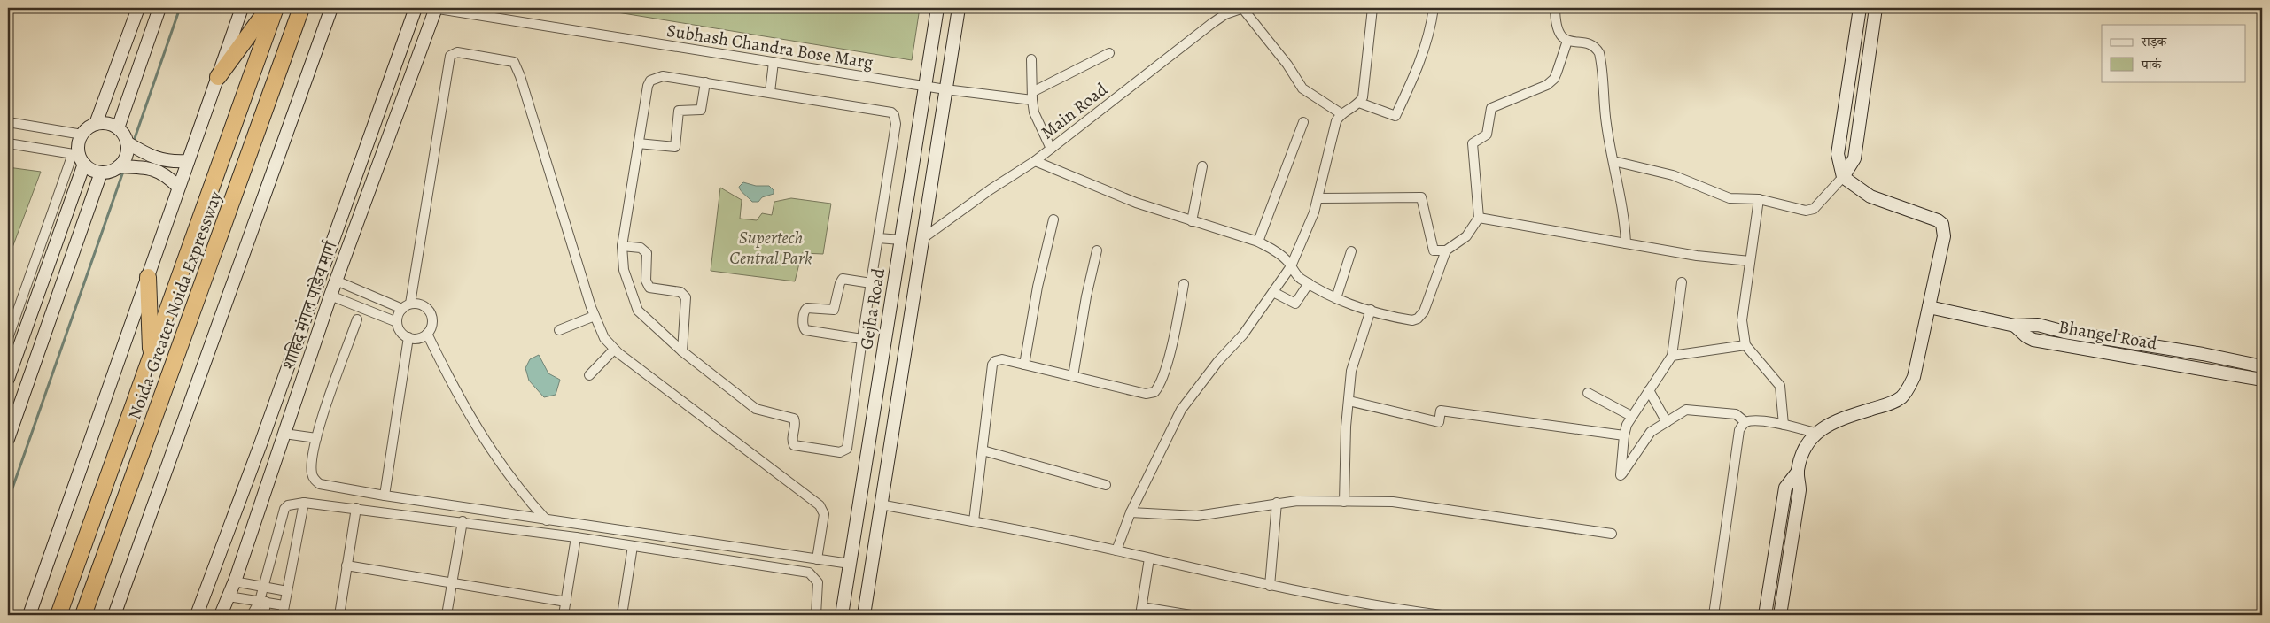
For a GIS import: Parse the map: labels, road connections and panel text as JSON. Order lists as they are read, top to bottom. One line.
{"streets":{"highway":["Noida-Greater Noida Expressway"],"street":["Subhash Chandra Bose Marg","Main Road","शाहिद मंगल पांडेय मार्ग","Gejha Road","Bhangel Road"]},"crossings":[["Subhash Chandra Bose Marg","शाहिद मंगल पांडेय मार्ग"],["Subhash Chandra Bose Marg","Gejha Road"]],"parks":["Supertech Central Park"],"legend":["सड़क","पार्क"]}
